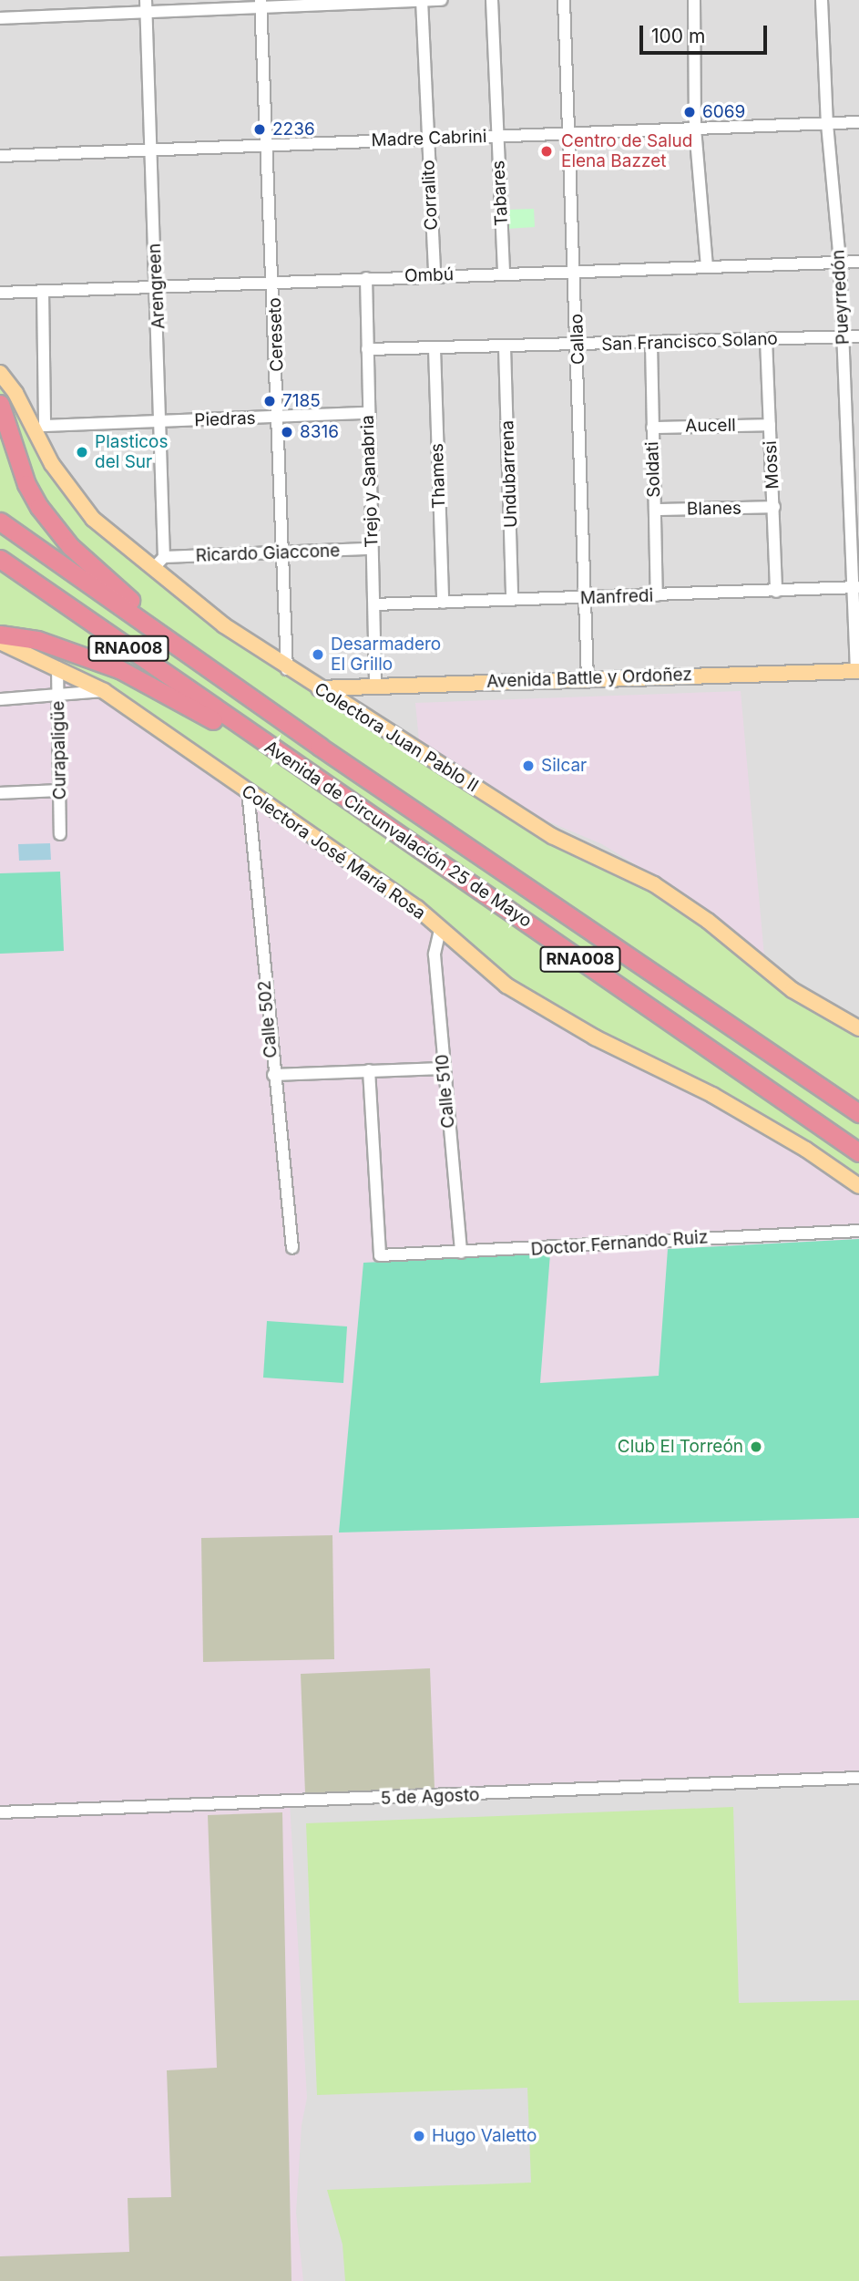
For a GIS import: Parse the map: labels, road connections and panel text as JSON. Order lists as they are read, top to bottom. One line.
{"streets":{"highway":["RNA008","Avenida de Circunvalación 25 de Mayo"],"main road":["Avenida Battle y Ordoñez","Colectora Juan Pablo II","Colectora José María Rosa"],"street":["Madre Cabrini","Tabares","Corralito","Ombú","Arengreen","Pueyrredón","Cereseto","Callao","San Francisco Solano","Piedras","Aucell","Mossi","Soldati","Undubarrena","Thames","Trejo y Sanabria","Blanes","Ricardo Giaccone","Manfredi","Curapaligüe","Calle 502","Calle 510","Doctor Fernando Ruiz","5 de Agosto"]},"crossings":[["Madre Cabrini","Tabares"],["Madre Cabrini","Corralito"],["Madre Cabrini","Arengreen"],["Madre Cabrini","Pueyrredón"],["Madre Cabrini","Cereseto"],["Madre Cabrini","Callao"],["Tabares","Ombú"],["Corralito","Ombú"],["Ombú","Arengreen"],["Ombú","Pueyrredón"],["Ombú","Cereseto"],["Ombú","Callao"],["Ombú","Trejo y Sanabria"],["Arengreen","Piedras"],["Arengreen","Ricardo Giaccone"],["Arengreen","Colectora Juan Pablo II"],["Pueyrredón","San Francisco Solano"],["Pueyrredón","Manfredi"],["Pueyrredón","Avenida Battle y Ordoñez"],["Cereseto","Piedras"],["Cereseto","Ricardo Giaccone"],["Cereseto","Colectora Juan Pablo II"],["Callao","San Francisco Solano"],["Callao","Manfredi"],["Callao","Avenida Battle y Ordoñez"],["San Francisco Solano","Mossi"],["San Francisco Solano","Soldati"],["San Francisco Solano","Undubarrena"],["San Francisco Solano","Thames"],["San Francisco Solano","Trejo y Sanabria"],["Piedras","Trejo y Sanabria"],["Piedras","Colectora Juan Pablo II"],["Aucell","Mossi"],["Aucell","Soldati"],["Mossi","Blanes"],["Mossi","Manfredi"],["Soldati","Blanes"],["Soldati","Manfredi"],["Undubarrena","Manfredi"],["Thames","Manfredi"],["Trejo y Sanabria","Ricardo Giaccone"],["Trejo y Sanabria","Manfredi"],["Trejo y Sanabria","Avenida Battle y Ordoñez"],["Ricardo Giaccone","Colectora Juan Pablo II"],["Avenida Battle y Ordoñez","Colectora Juan Pablo II"],["Curapaligüe","Colectora José María Rosa"],["Colectora José María Rosa","Calle 502"],["Colectora José María Rosa","Calle 510"],["Calle 510","Doctor Fernando Ruiz"]],"places":["6069","2236","Centro de Salud Elena Bazzet","7185","8316","Plasticos del Sur","Desarmadero El Grillo","Silcar","Club El Torreón","Hugo Valetto"],"scale_bar":"100 m"}
